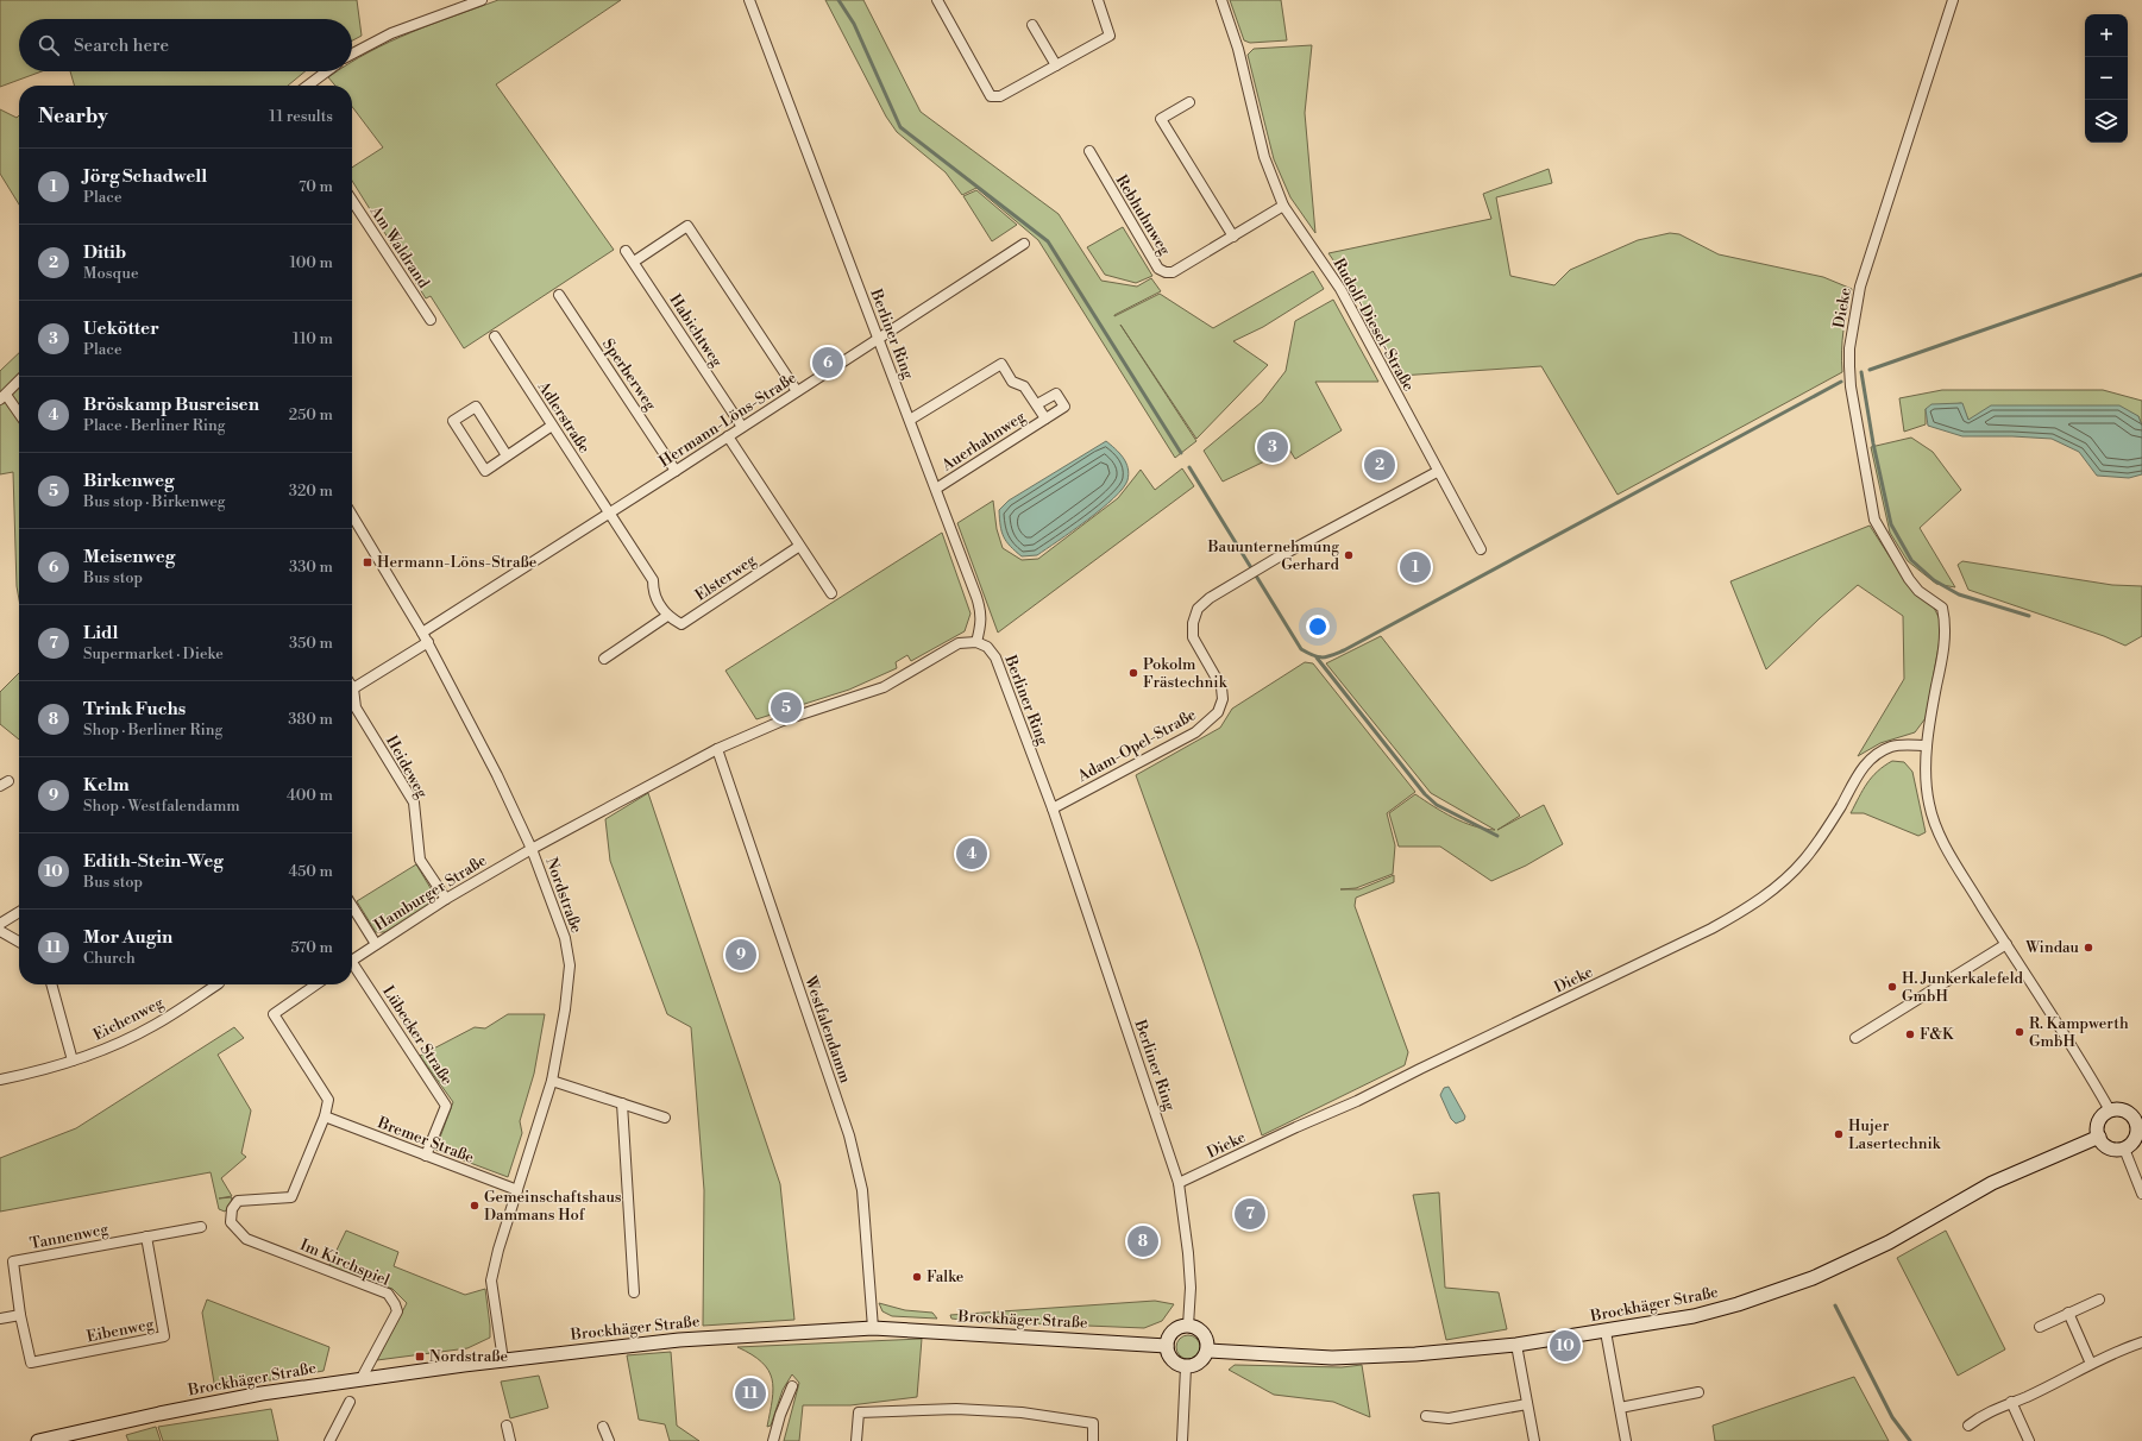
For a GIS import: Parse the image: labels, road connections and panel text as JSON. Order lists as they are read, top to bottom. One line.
{"streets":{"street":["Rebhuhnweg","Am Waldrand","Dieke","Rudolf-Diesel-Straße","Habichtweg","Berliner Ring","Sperberweg","Adlerstraße","Hermann-Löns-Straße","Auerhahnweg","Elsterweg","Adam-Opel-Straße","Heideweg","Hamburger Straße","Nordstraße","Eichenweg","Westfalendamm","Lübecker Straße","Bremer Straße","Tannenweg","Im Kirchspiel","Brockhäger Straße","Eibenweg"]},"crossings":[["Rebhuhnweg","Rudolf-Diesel-Straße"],["Dieke","Berliner Ring"],["Rudolf-Diesel-Straße","Adam-Opel-Straße"],["Habichtweg","Hermann-Löns-Straße"],["Berliner Ring","Hermann-Löns-Straße"],["Berliner Ring","Auerhahnweg"],["Berliner Ring","Adam-Opel-Straße"],["Berliner Ring","Hamburger Straße"],["Berliner Ring","Brockhäger Straße"],["Sperberweg","Hermann-Löns-Straße"],["Adlerstraße","Hermann-Löns-Straße"],["Hermann-Löns-Straße","Nordstraße"],["Heideweg","Hamburger Straße"],["Hamburger Straße","Nordstraße"],["Hamburger Straße","Westfalendamm"],["Nordstraße","Bremer Straße"],["Nordstraße","Brockhäger Straße"],["Westfalendamm","Brockhäger Straße"],["Lübecker Straße","Bremer Straße"],["Bremer Straße","Im Kirchspiel"],["Tannenweg","Eibenweg"],["Im Kirchspiel","Brockhäger Straße"]],"places":{"other":["Bauunternehmung Gerhard","Pokolm Frästechnik","Windau","H. Junkerkalefeld GmbH","R. Kampwerth GmbH","F&K","Hujer Lasertechnik","Gemeinschaftshaus Dammans Hof","Falke"],"transit":["Hermann-Löns-Straße","Nordstraße"]},"page":{"map_buttons":["+","−"],"search":"Search here","heading":["Nearby","11 results"],"list":[{"mark":"1","name":"Jörg Schadwell","note":"Place","value":"70 m"},{"mark":"2","name":"Ditib","note":"Mosque","value":"100 m"},{"mark":"3","name":"Uekötter","note":"Place","value":"110 m"},{"mark":"4","name":"Bröskamp Busreisen","note":"Place · Berliner Ring","value":"250 m"},{"mark":"5","name":"Birkenweg","note":"Bus stop · Birkenweg","value":"320 m"},{"mark":"6","name":"Meisenweg","note":"Bus stop","value":"330 m"},{"mark":"7","name":"Lidl","note":"Supermarket · Dieke","value":"350 m"},{"mark":"8","name":"Trink Fuchs","note":"Shop · Berliner Ring","value":"380 m"},{"mark":"9","name":"Kelm","note":"Shop · Westfalendamm","value":"400 m"},{"mark":"10","name":"Edith-Stein-Weg","note":"Bus stop","value":"450 m"},{"mark":"11","name":"Mor Augin","note":"Church","value":"570 m"}],"pins":["6","3","2","1","5","4","9","7","8","10","11"]}}
